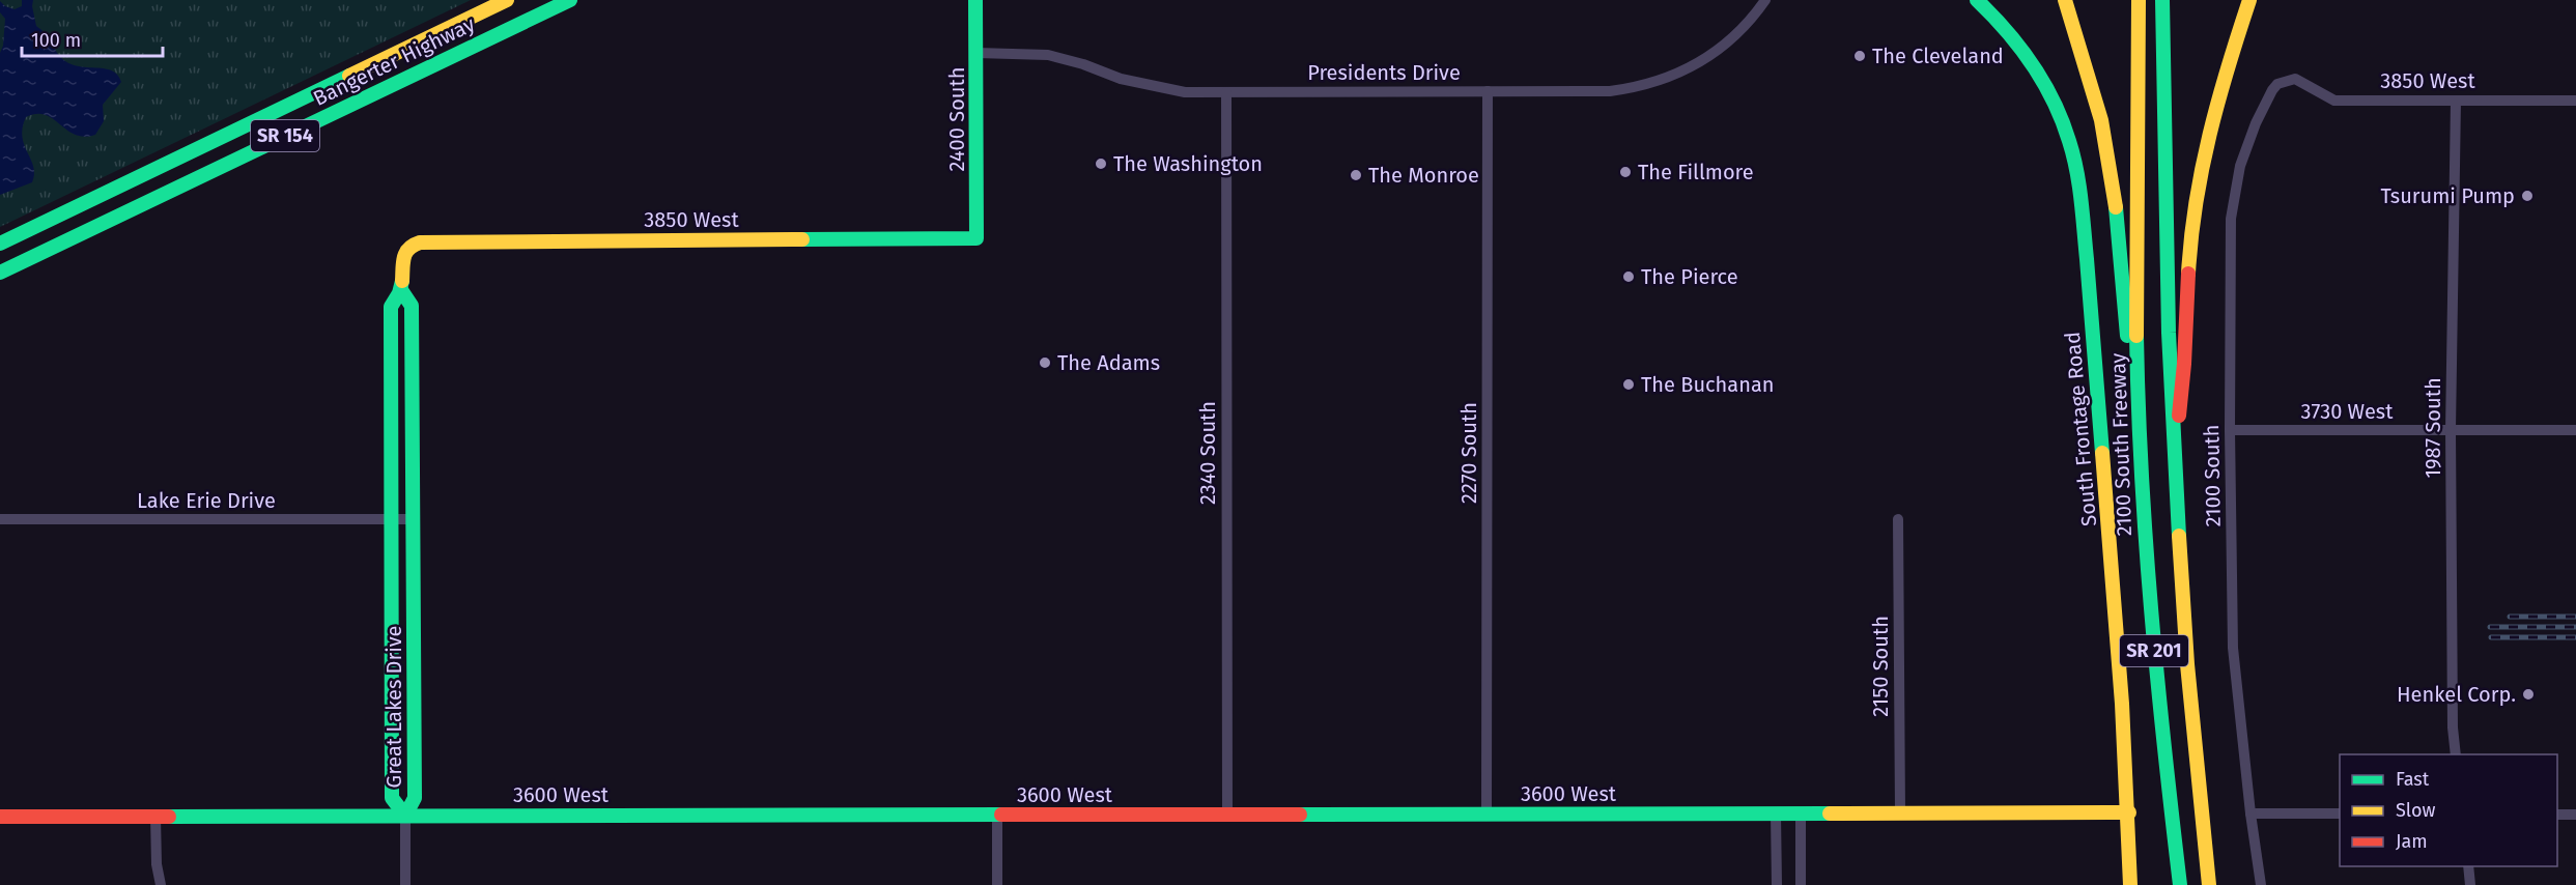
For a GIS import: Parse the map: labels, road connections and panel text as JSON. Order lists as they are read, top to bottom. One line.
{"streets":{"main road":["Bangerter Highway","3850 West","2400 South","SR 154","South Frontage Road","2100 South Freeway","SR 201","Great Lakes Drive","3600 West"],"street":["Presidents Drive","3730 West","1987 South","2340 South","2270 South","2100 South","Lake Erie Drive","2150 South"]},"crossings":[["Presidents Drive","2400 South"],["Presidents Drive","2340 South"],["Presidents Drive","2270 South"],["3850 West","2400 South"],["3850 West","1987 South"],["3850 West","2100 South"],["3850 West","Great Lakes Drive"],["3730 West","1987 South"],["3730 West","2100 South"],["South Frontage Road","3600 West"],["2340 South","3600 West"],["2270 South","3600 West"],["Lake Erie Drive","Great Lakes Drive"],["2150 South","3600 West"],["Great Lakes Drive","3600 West"]],"places":["The Cleveland","The Washington","The Fillmore","The Monroe","Tsurumi Pump","The Pierce","The Adams","The Buchanan","Henkel Corp."],"legend":["Fast","Slow","Jam"],"scale_bar":"100 m"}
